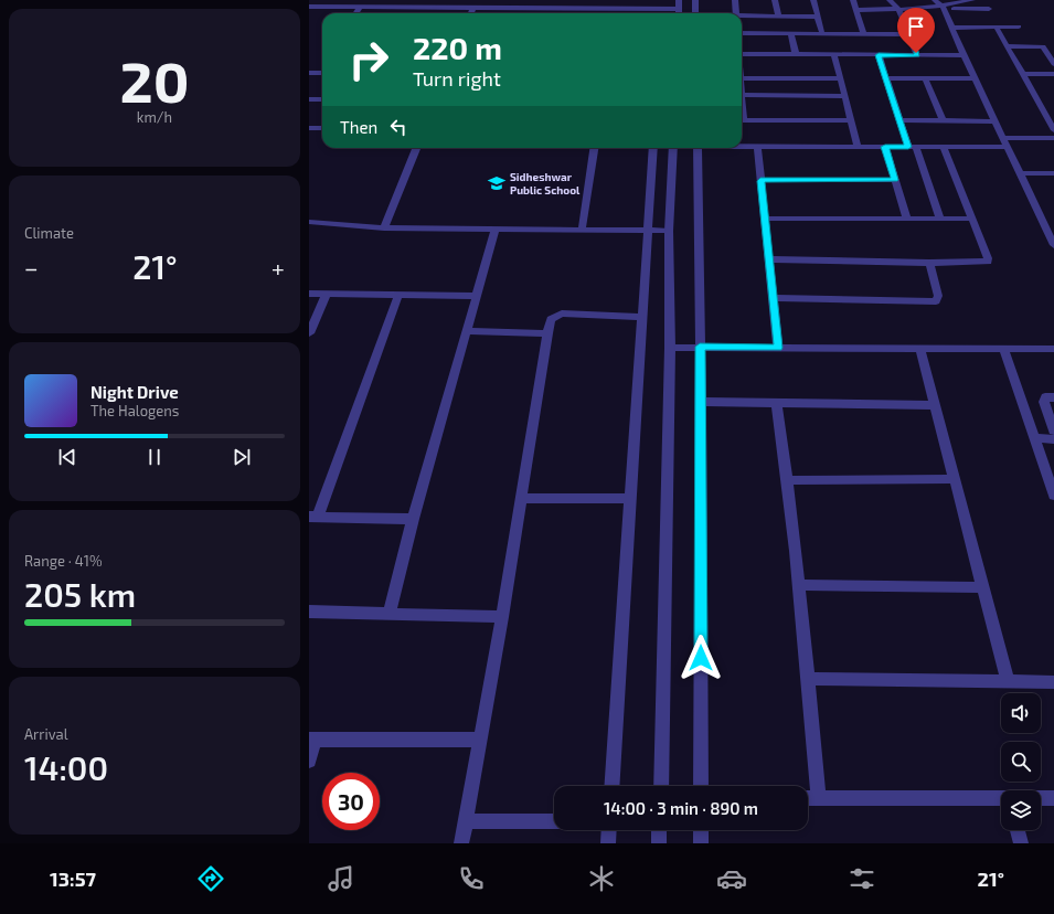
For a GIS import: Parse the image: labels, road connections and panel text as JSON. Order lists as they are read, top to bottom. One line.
{"places":{"school or university":["Sidheshwar Public School"]},"page":{"tile":[["20","km/h"],"Climate",["Range · 41%","205 km"],["Arrival","14:00"]],"turn":["220 m","Turn right"],"then":"Then","heat":["−","21°","+"],"song":["Night Drive","The Halogens"],"limit":"30","trip":"14:00 · 3 min · 890 m","tabs":["13:57","21°"]}}
